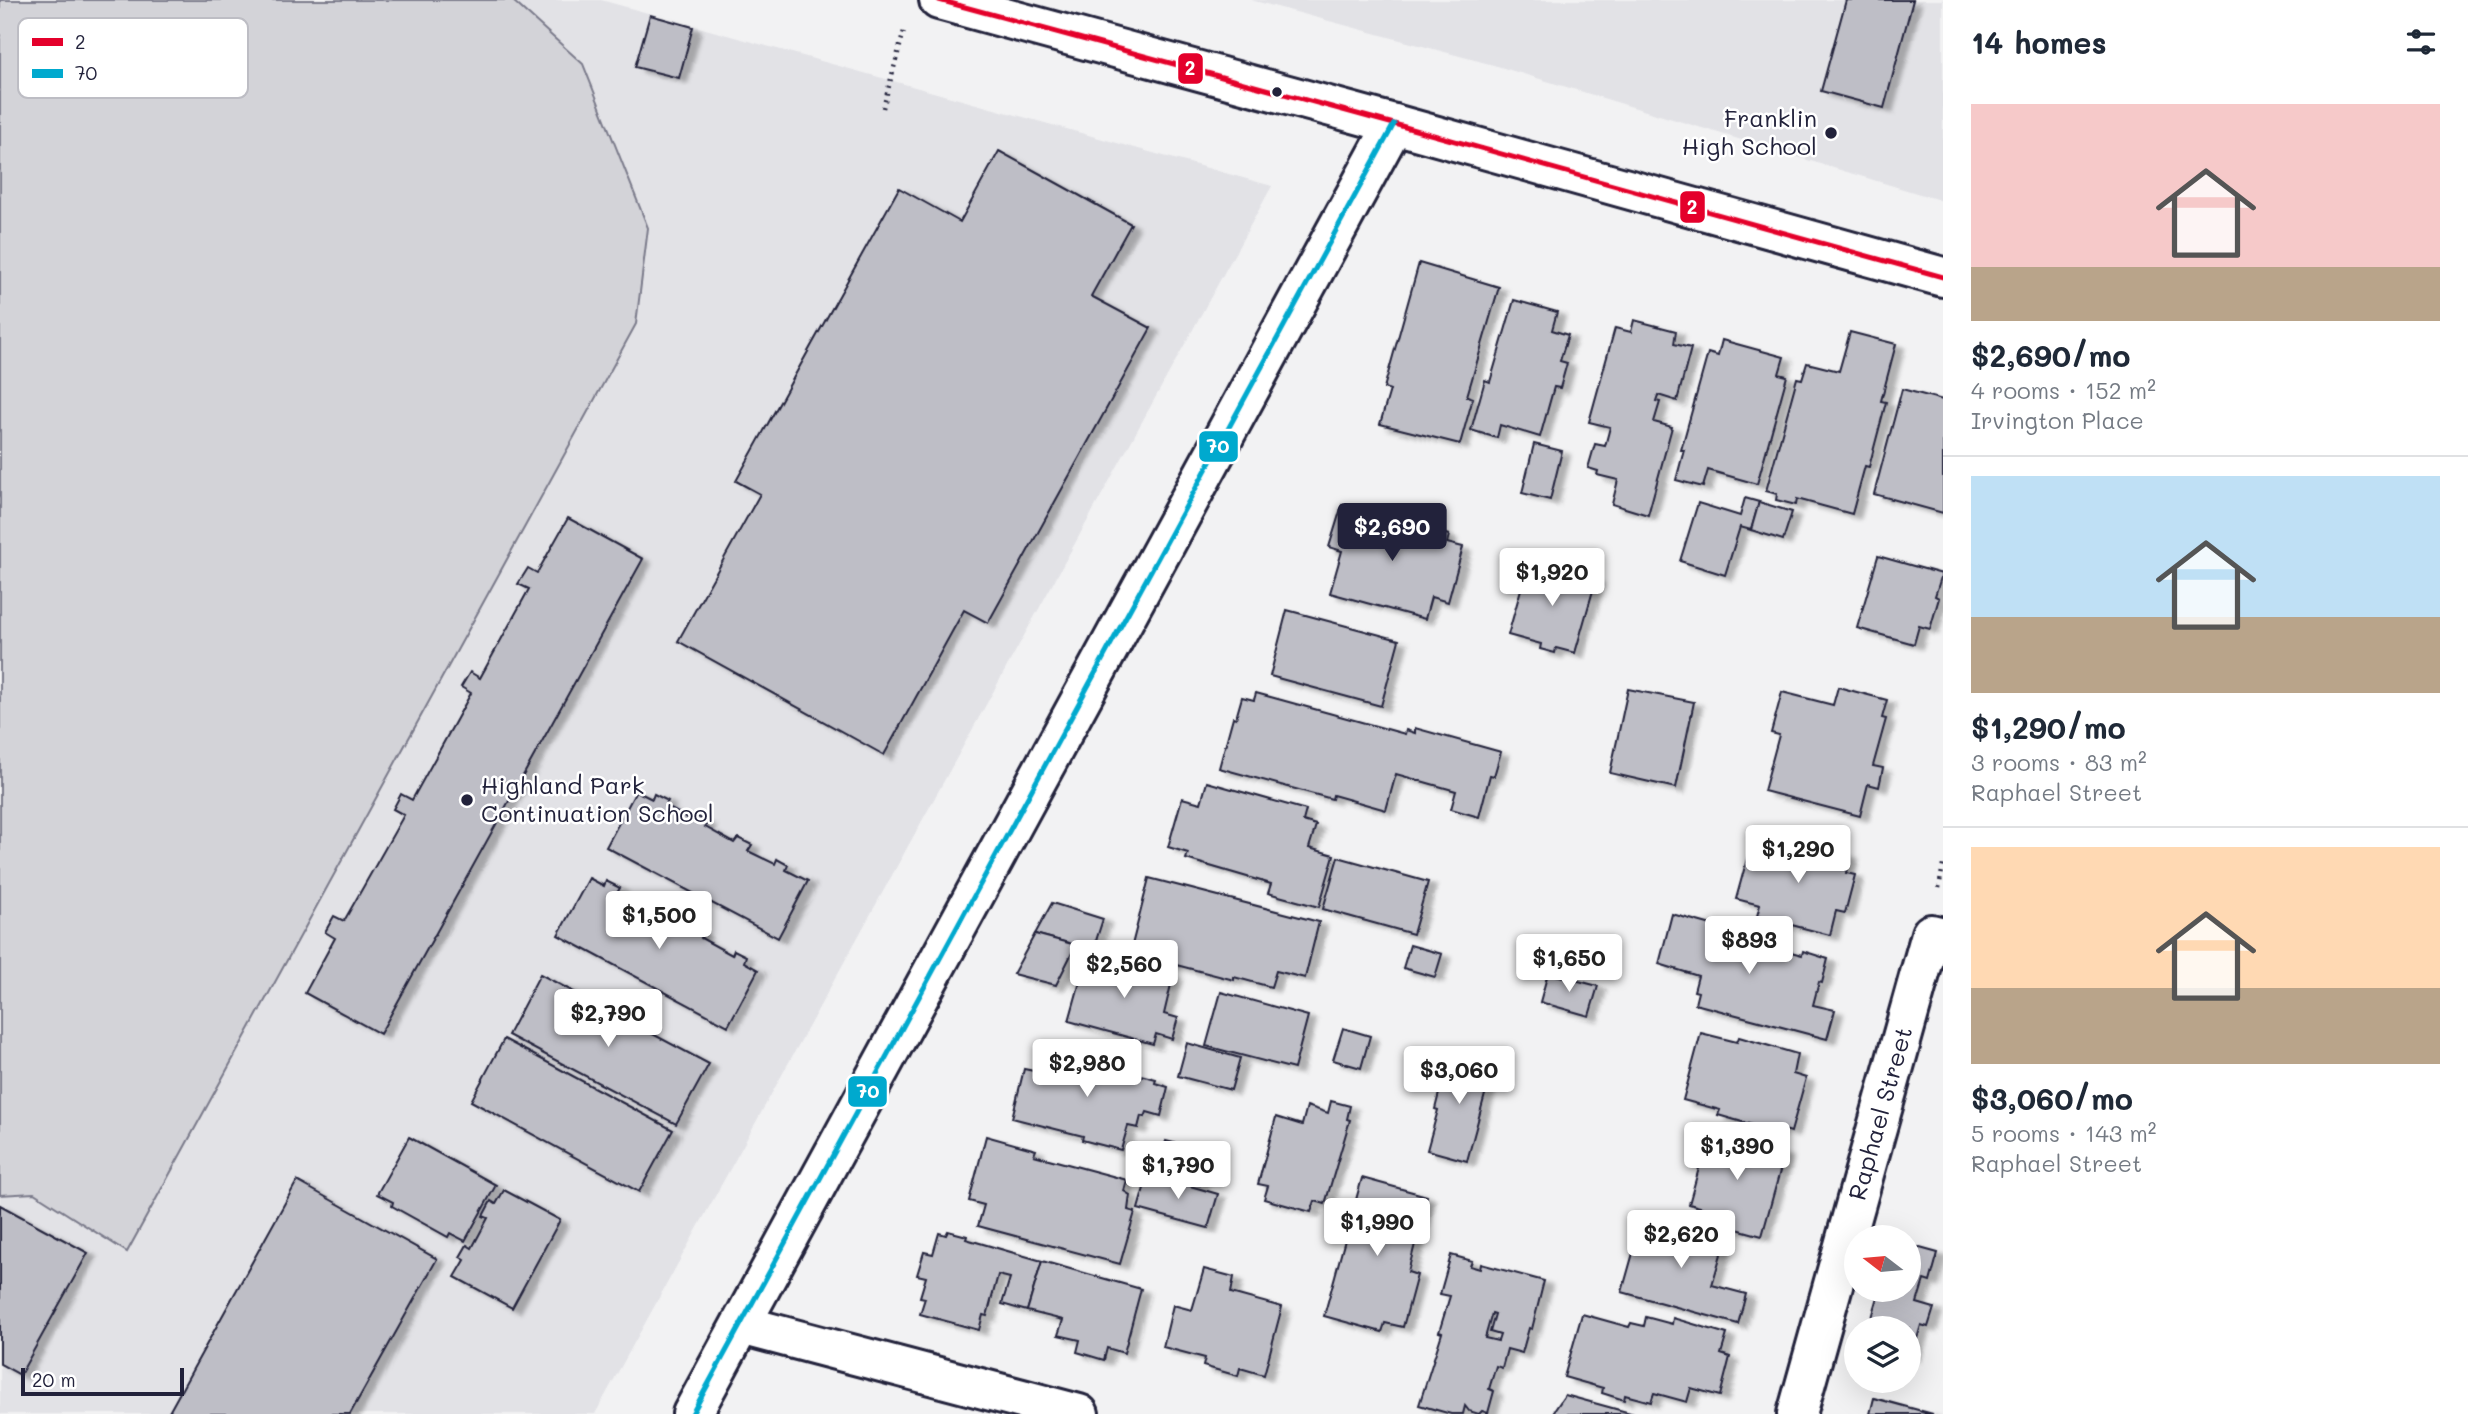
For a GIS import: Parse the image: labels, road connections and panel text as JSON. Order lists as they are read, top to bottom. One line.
{"streets":{"street":["Raphael Street"]},"places":["Franklin High School","Highland Park Continuation School"],"lines":["transit line 2","transit line 70"],"legend":["2","70"],"scale_bar":"20 m","north":"left","page":{"heading":"14 homes","list":[{"name":"$2,690/mo","note":"4 rooms · 152 m² · Irvington Place"},{"name":"$1,290/mo","note":"3 rooms · 83 m² · Raphael Street"},{"name":"$3,060/mo","note":"5 rooms · 143 m² · Raphael Street"}],"price":["$2,690","$1,920","$1,290","$1,500","$893","$1,650","$2,560","$2,790","$2,980","$3,060","$1,390","$1,790","$1,990","$2,620"],"scale":"20 m"}}
